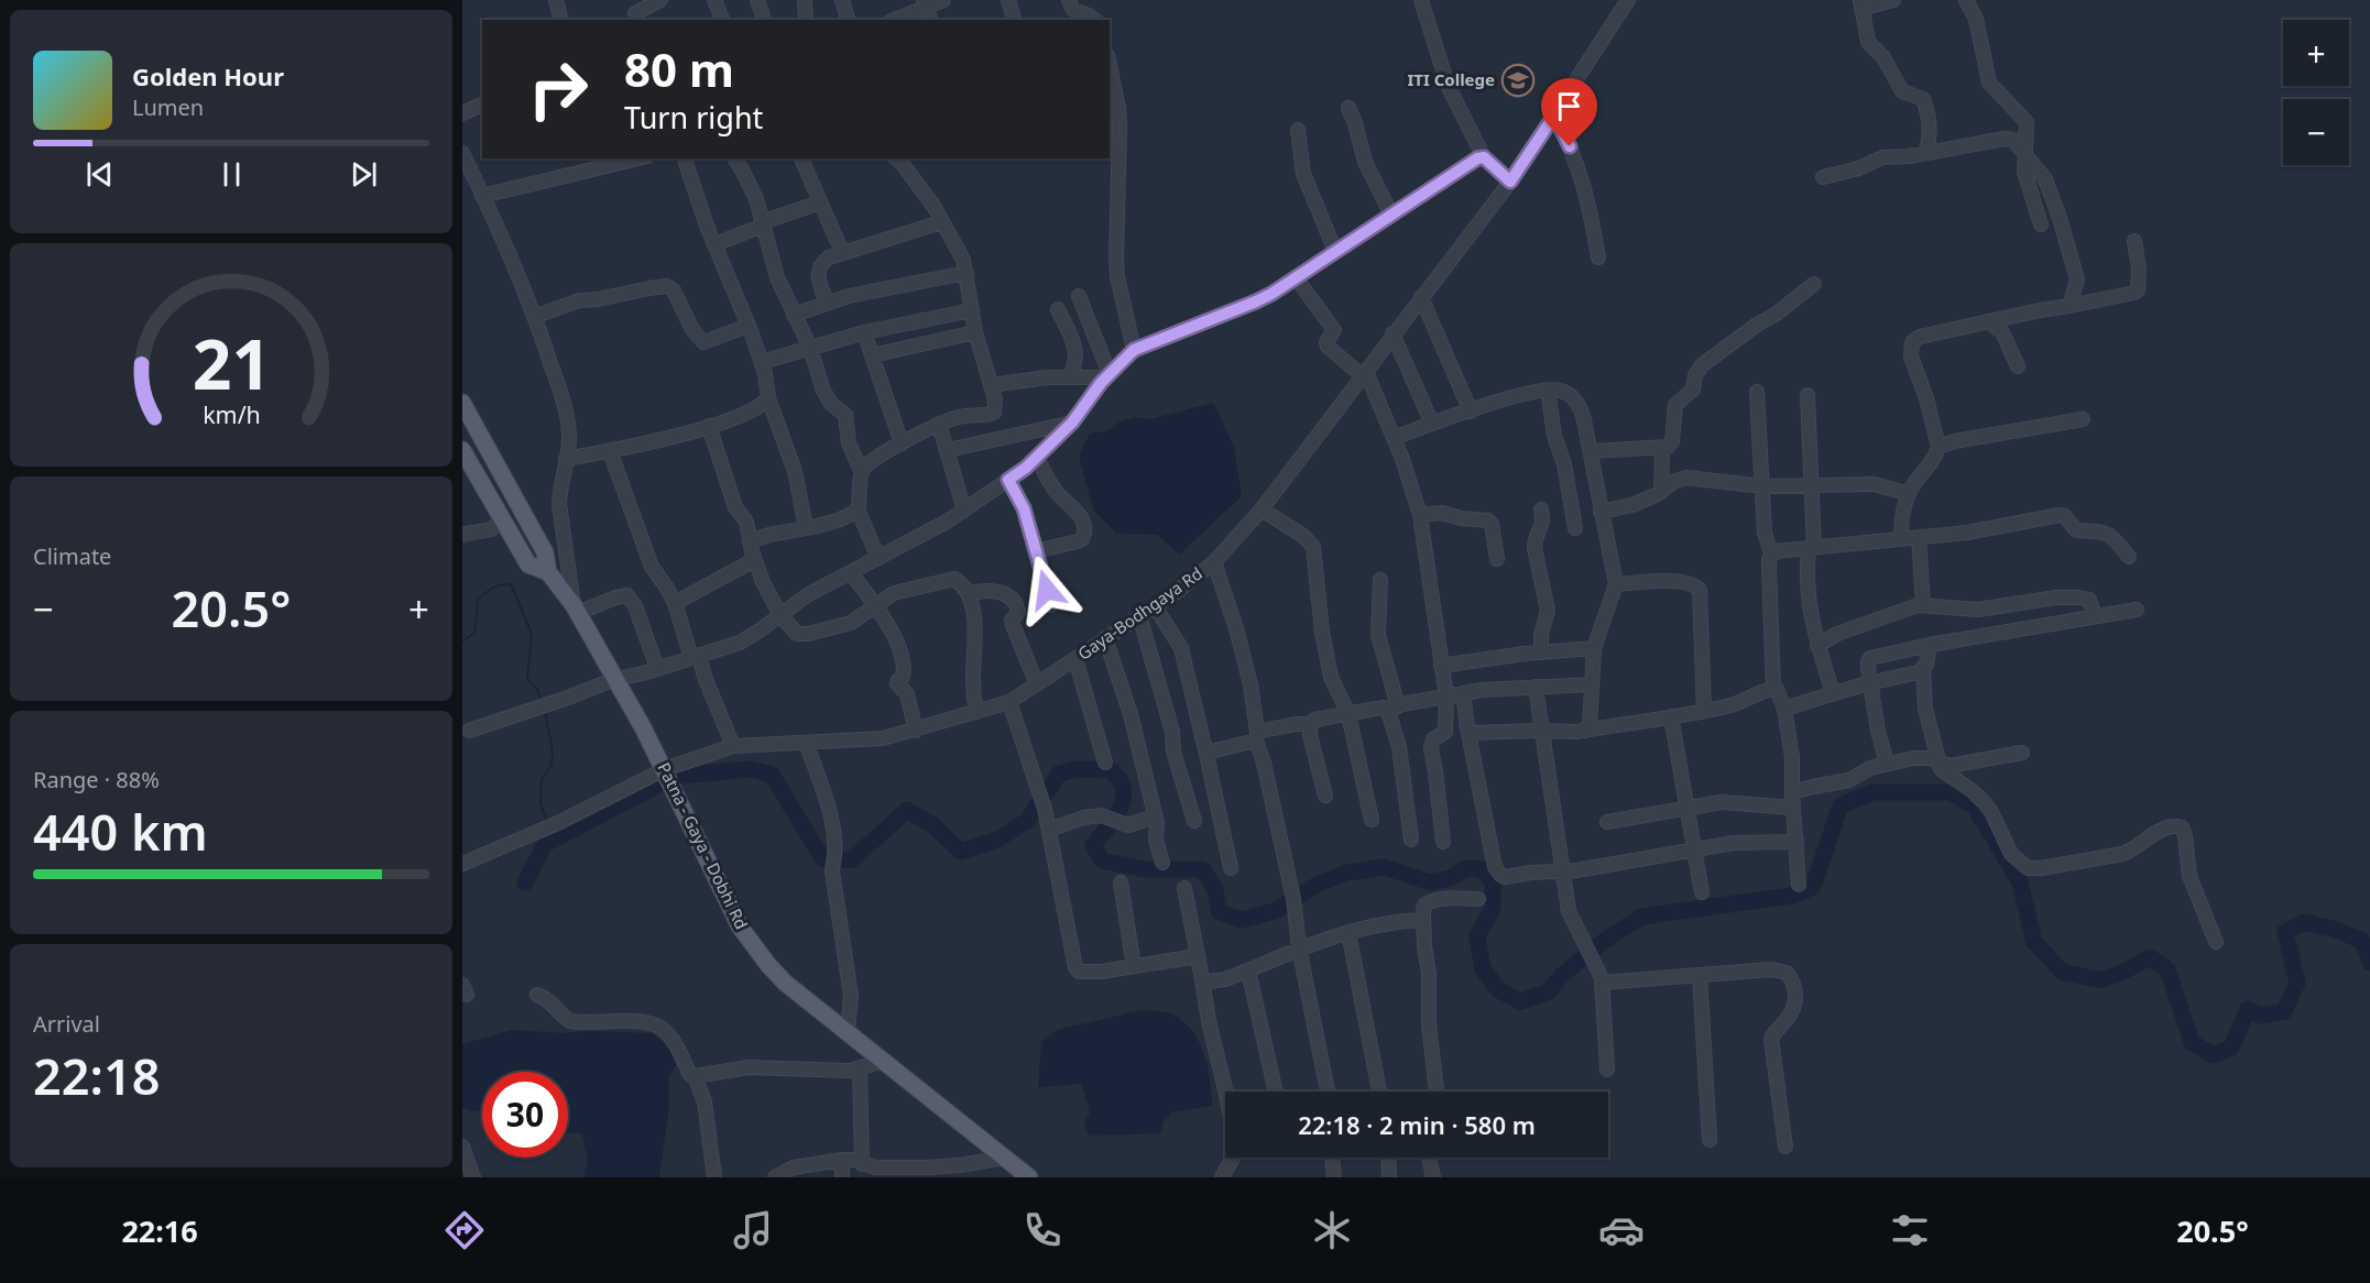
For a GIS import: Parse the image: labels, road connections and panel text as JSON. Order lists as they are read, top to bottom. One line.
{"streets":{"main road":["Patna - Gaya - Dobhi Rd"],"street":["Gaya-Bodhgaya Rd"]},"crossings":[["Gaya-Bodhgaya Rd","Patna - Gaya - Dobhi Rd"]],"places":{"school or university":["ITI College"]},"page":{"map_buttons":["+","−"],"turn":["80 m","Turn right"],"song":["Golden Hour","Lumen"],"tile":["Climate",["Range · 88%","440 km"],["Arrival","22:18"]],"heat":["−","20.5°","+"],"limit":"30","trip":"22:18 · 2 min · 580 m","tabs":["22:16","20.5°"],"gauge":["21","km/h"]}}
